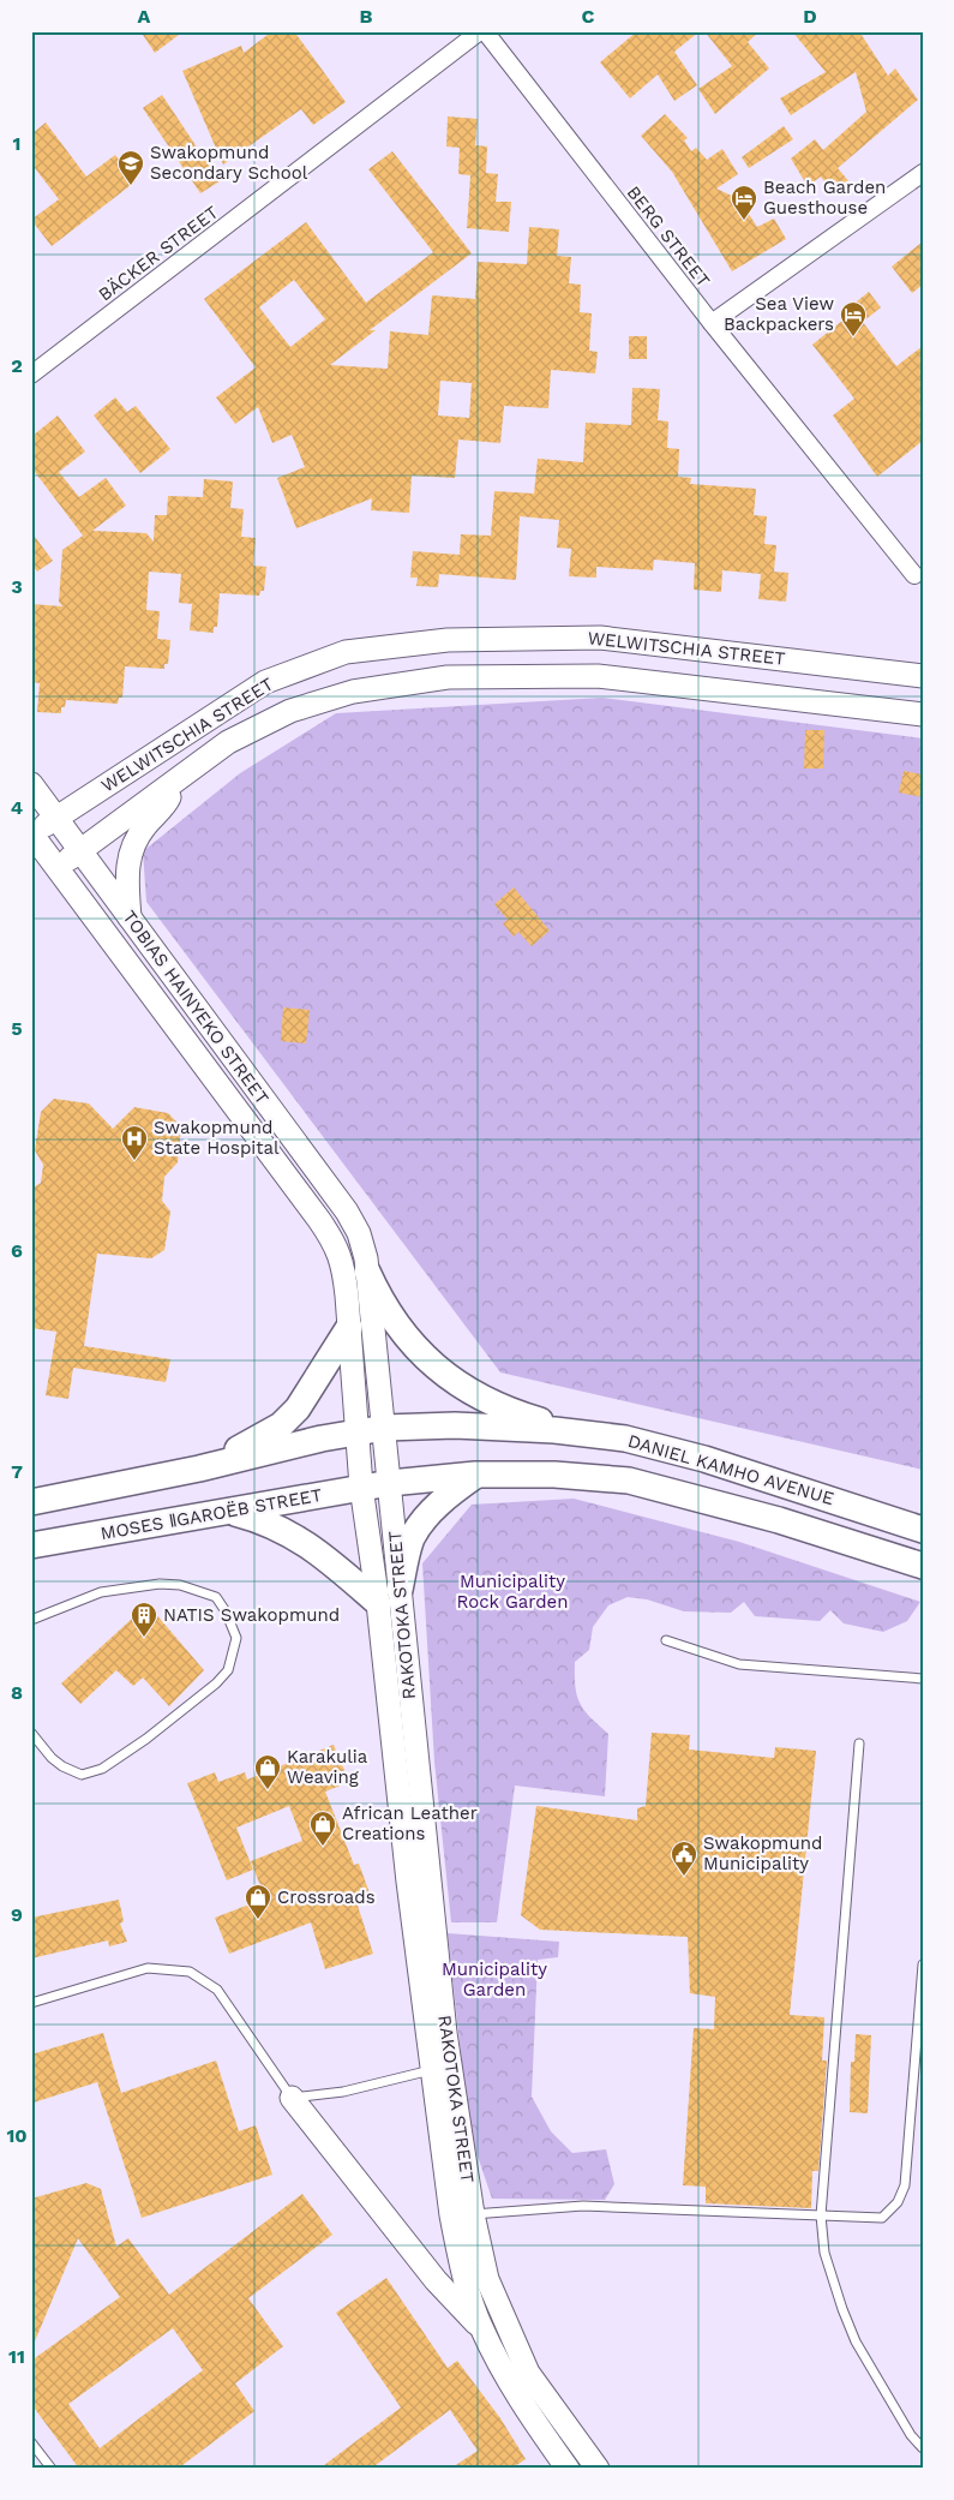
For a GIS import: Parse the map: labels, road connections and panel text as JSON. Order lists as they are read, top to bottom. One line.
{"streets":{"main road":["DANIEL KAMHO AVENUE","MOSES ǁGAROËB STREET"],"street":["BERG STREET","BÄCKER STREET","WELWITSCHIA STREET","TOBIAS HAINYEKO STREET","RAKOTOKA STREET"]},"crossings":[["WELWITSCHIA STREET","TOBIAS HAINYEKO STREET"],["TOBIAS HAINYEKO STREET","DANIEL KAMHO AVENUE"],["TOBIAS HAINYEKO STREET","MOSES ǁGAROËB STREET"],["TOBIAS HAINYEKO STREET","RAKOTOKA STREET"],["DANIEL KAMHO AVENUE","MOSES ǁGAROËB STREET"],["DANIEL KAMHO AVENUE","RAKOTOKA STREET"],["MOSES ǁGAROËB STREET","RAKOTOKA STREET"]],"parks":["Municipality Rock Garden","Municipality Garden"],"places":{"school or university":["Swakopmund Secondary School"],"hotel":["Beach Garden Guesthouse","Sea View Backpackers"],"hospital":["Swakopmund State Hospital"],"building":["NATIS Swakopmund"],"shop":["Karakulia Weaving","African Leather Creations","Crossroads"],"public building":["Swakopmund Municipality"]},"grid":{"columns":["A","B","C","D"],"rows":["1","2","3","4","5","6","7","8","9","10","11"]}}
